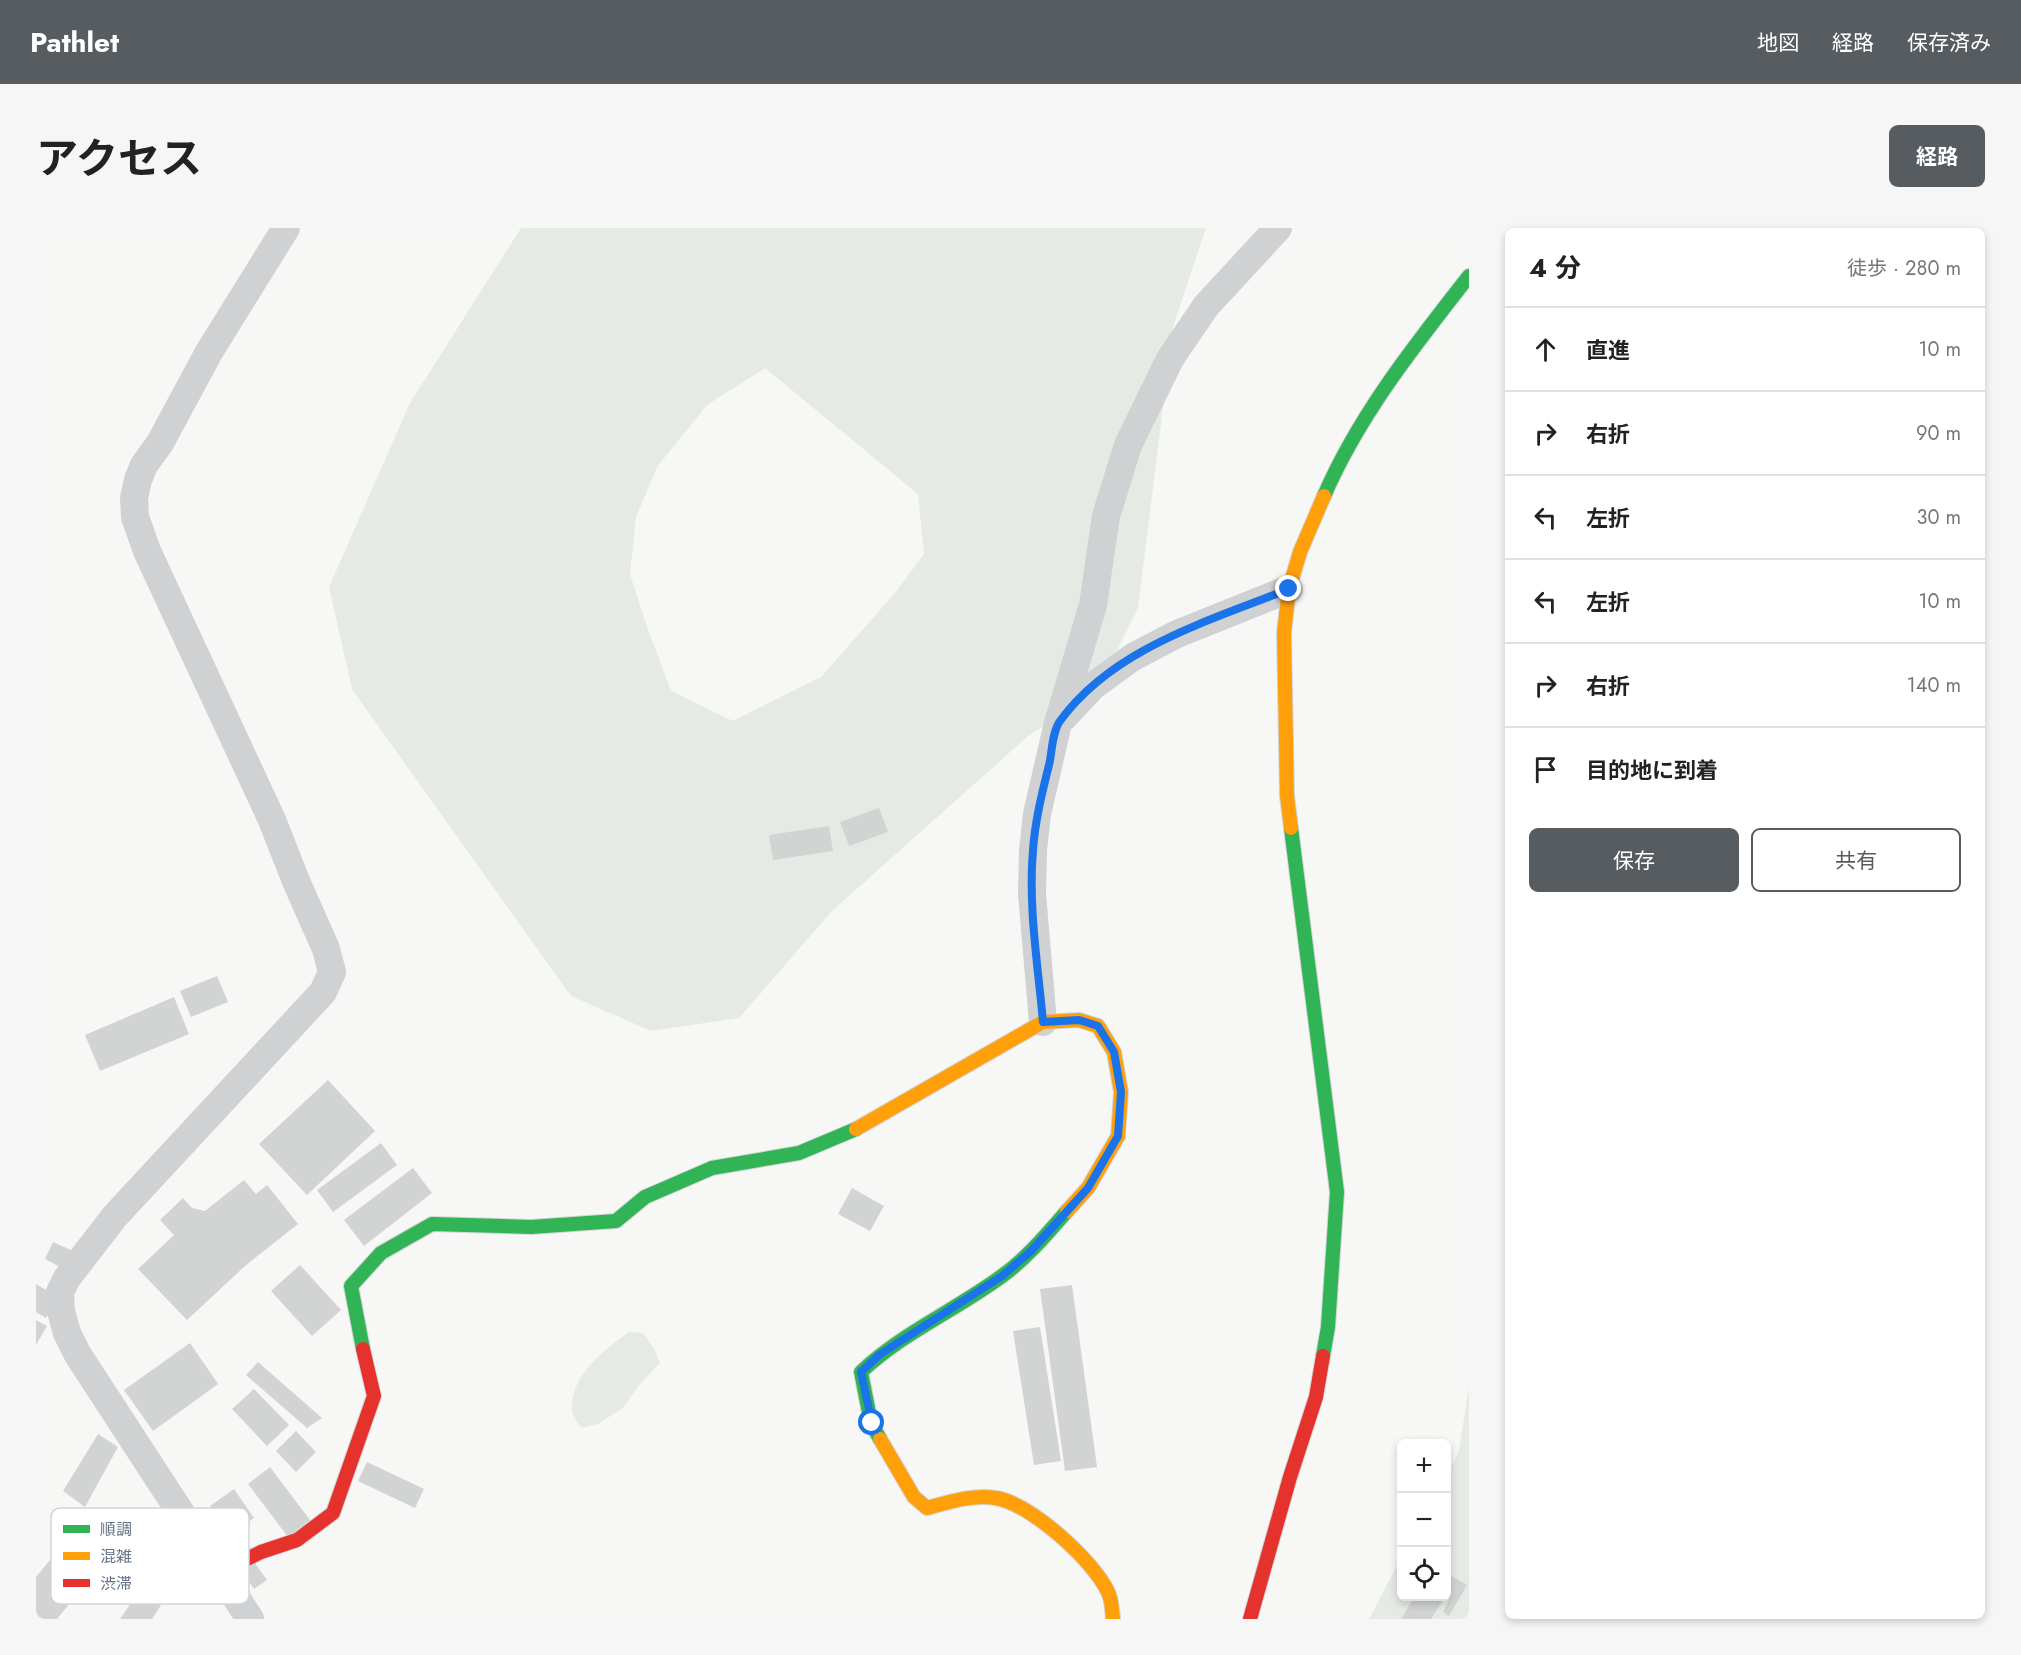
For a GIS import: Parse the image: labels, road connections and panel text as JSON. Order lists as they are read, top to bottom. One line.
{"legend":["順調","混雑","渋滞"],"page":{"header":"Pathlet","nav":["地図","経路","保存済み"],"title":"アクセス","buttons":["経路",["保存","共有"]],"heading":["4 分","徒歩 · 280 m"],"list":[["直進","10 m"],["右折","90 m"],["左折","30 m"],["左折","10 m"],["右折","140 m"],"目的地に到着"],"map_buttons":["+","−"]}}
